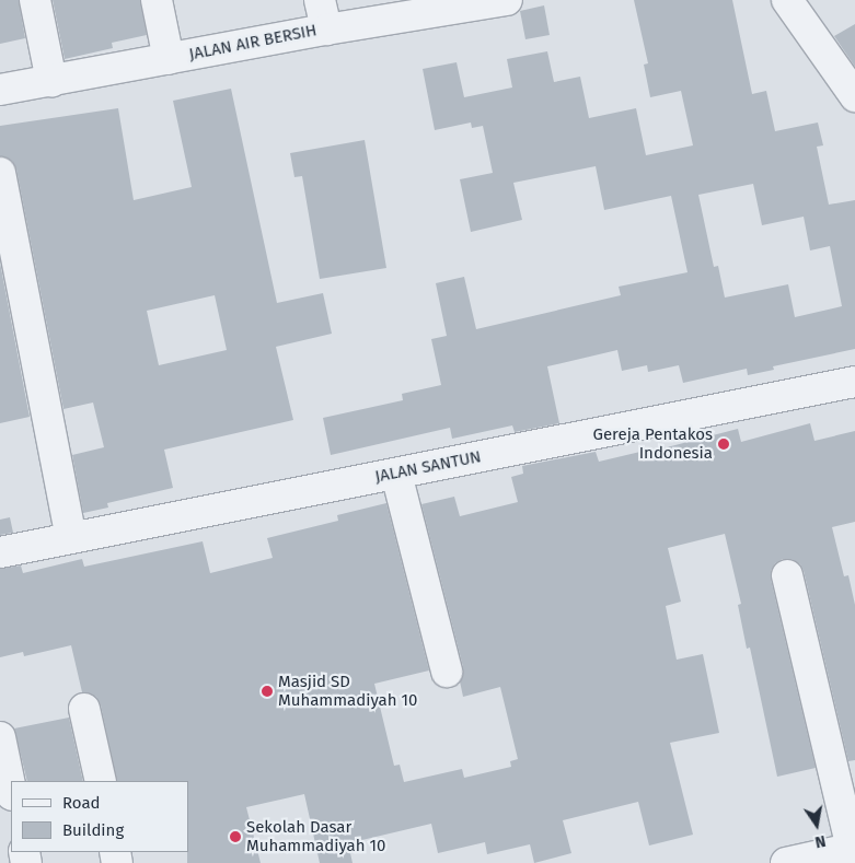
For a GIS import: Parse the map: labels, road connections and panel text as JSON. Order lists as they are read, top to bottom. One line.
{"streets":{"street":["JALAN AIR BERSIH","JALAN SANTUN"]},"places":["Gereja Pentakos Indonesia","Masjid SD Muhammadiyah 10","Sekolah Dasar Muhammadiyah 10"],"legend":["Road","Building"],"north":"bottom"}
